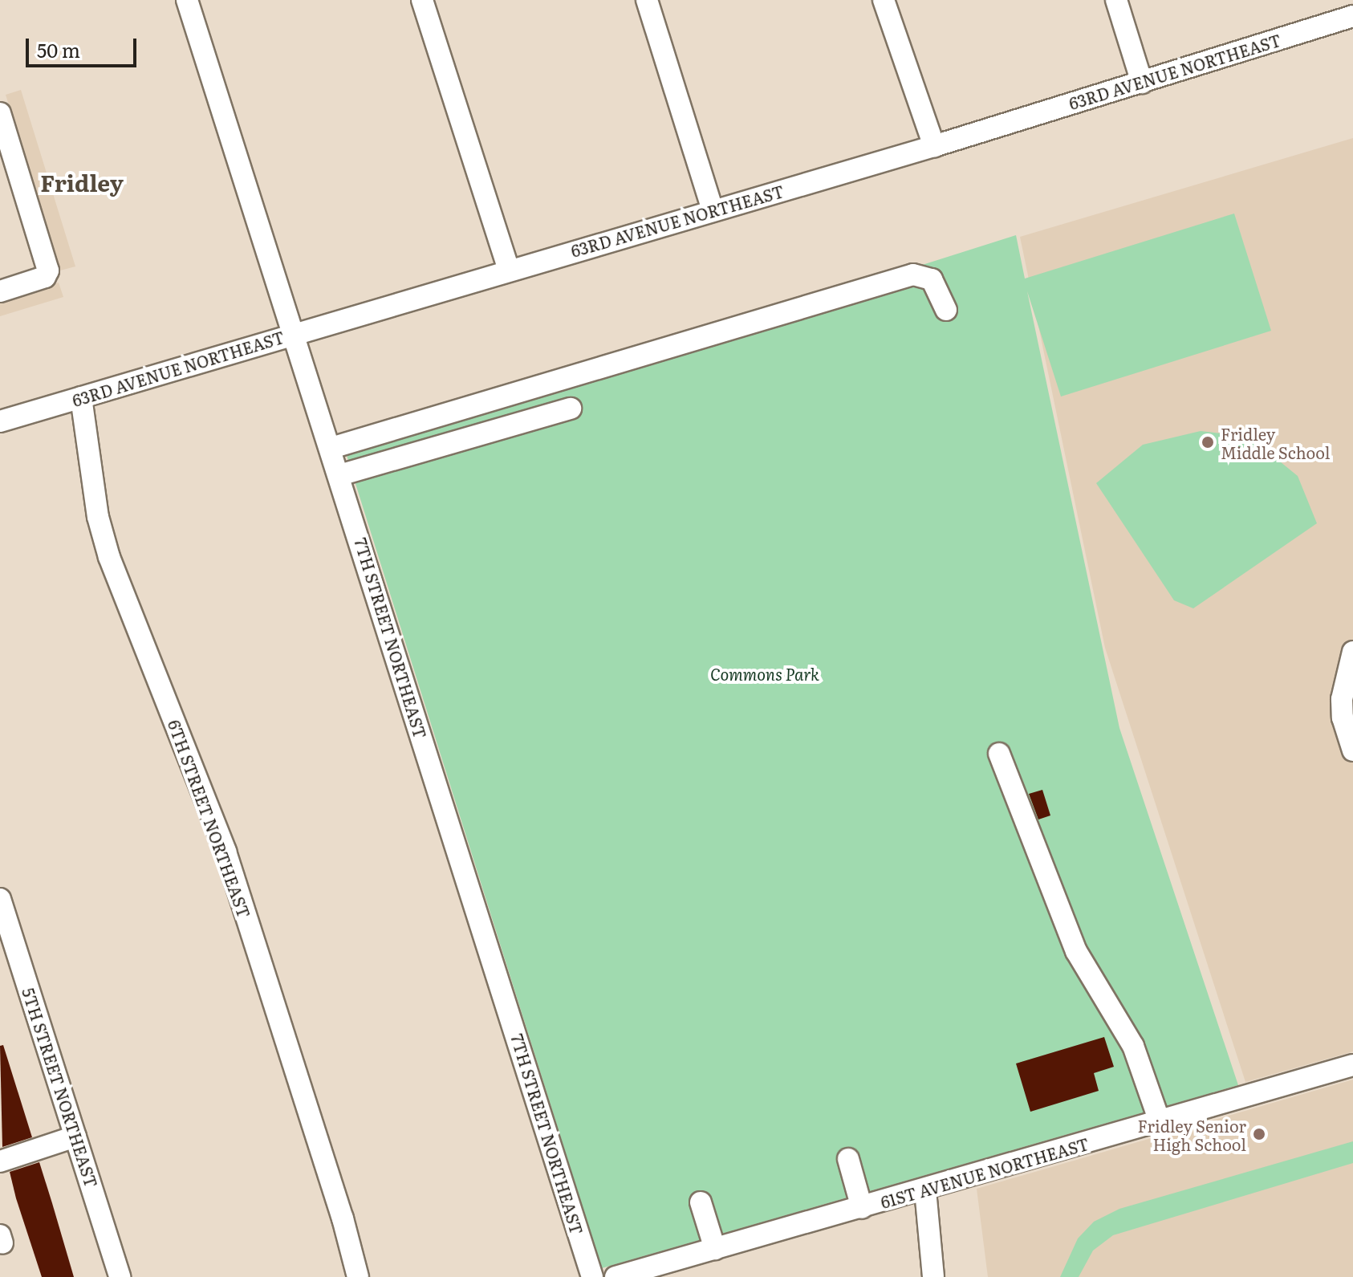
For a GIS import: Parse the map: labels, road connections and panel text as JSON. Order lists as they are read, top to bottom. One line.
{"streets":{"street":["63RD AVENUE NORTHEAST","7TH STREET NORTHEAST","6TH STREET NORTHEAST","5TH STREET NORTHEAST","61ST AVENUE NORTHEAST"]},"crossings":[["63RD AVENUE NORTHEAST","7TH STREET NORTHEAST"],["63RD AVENUE NORTHEAST","6TH STREET NORTHEAST"]],"districts":["Fridley"],"parks":["Commons Park"],"places":["Fridley Middle School","Fridley Senior High School"],"scale_bar":"50 m"}
